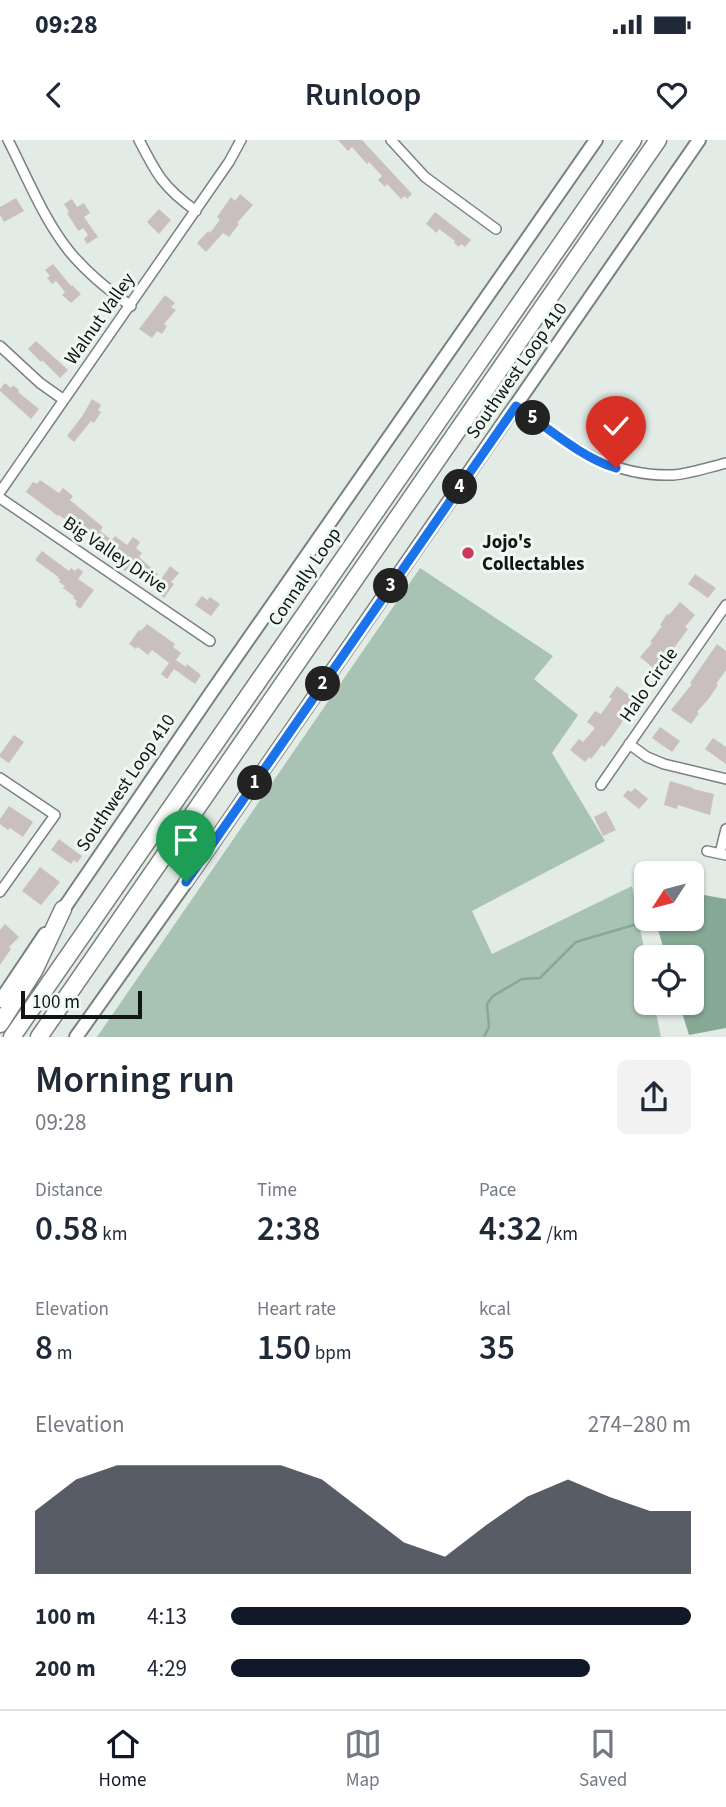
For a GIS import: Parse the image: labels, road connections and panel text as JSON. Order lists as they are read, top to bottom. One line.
{"streets":{"highway":["Connally Loop"],"main road":["Southwest Loop 410"],"street":["Walnut Valley","Big Valley Drive","Halo Circle"]},"places":["Jojo's Collectables"],"scale_bar":"100 m","north":"bottom left","page":{"status":"09:28","header":"Runloop","pins":["5","4","3","2","1"],"scale":"100 m","heading":["Morning run","09:28"],"stats":[["Distance","0.58 km"],["Time","2:38"],["Pace","4:32 /km"],["Elevation","8 m"],["Heart rate","150 bpm"],["kcal","35"]],"chart":["Elevation","274–280 m"],"list":[{"name":"100 m","note":"4:13"},{"name":"200 m","note":"4:29"}],"tabs":["Home","Map","Saved"]}}
